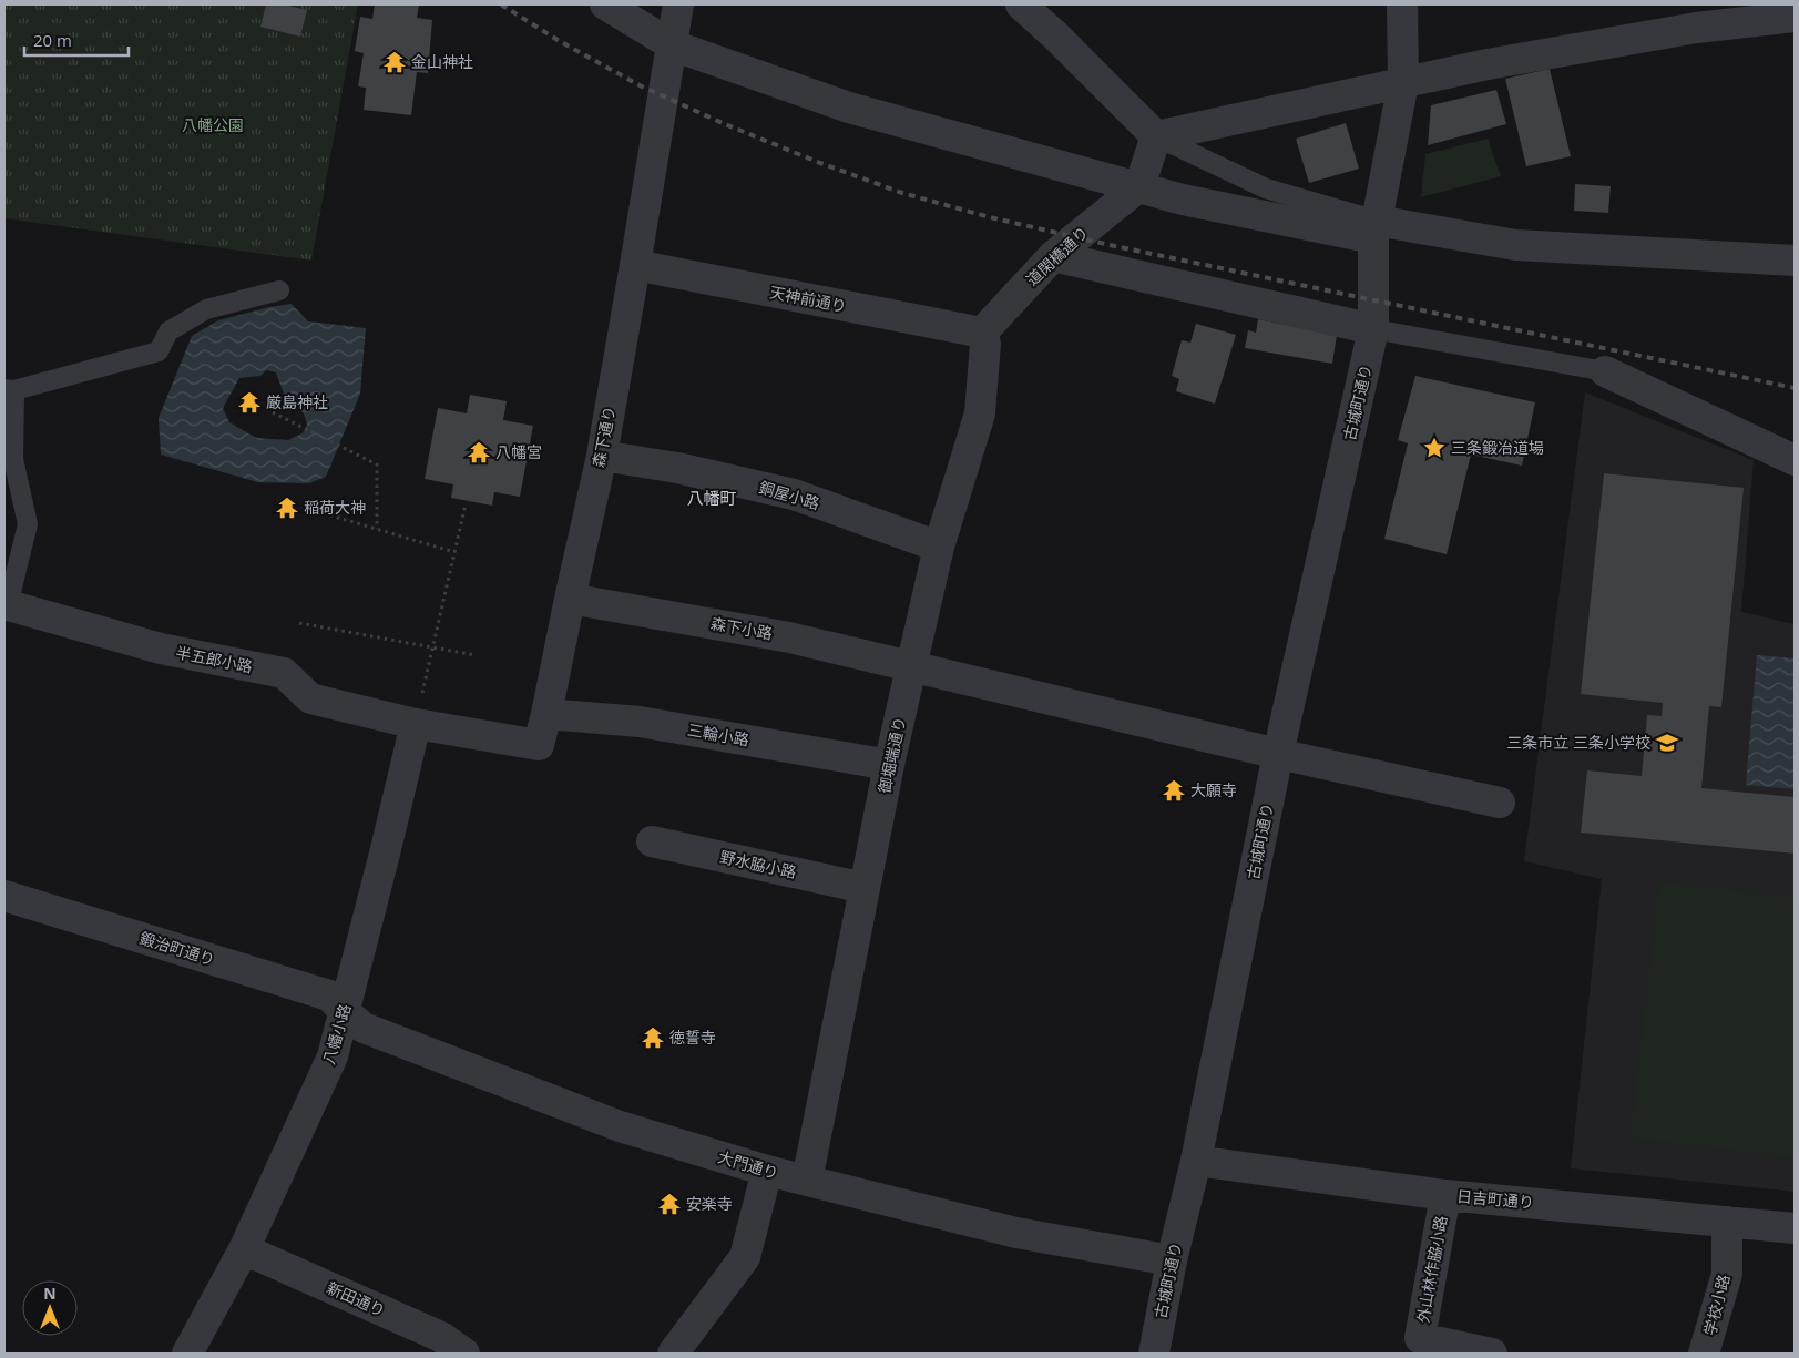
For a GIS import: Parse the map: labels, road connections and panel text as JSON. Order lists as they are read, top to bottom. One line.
{"streets":{"street":["道閑橋通り","天神前通り","古城町通り","森下通り","銅屋小路","森下小路","半五郎小路","三輪小路","御堀端通り","野水脇小路","鍛治町通り","八幡小路","大門通り","日吉町通り","外山林作脇小路","新田通り","学校小路"]},"crossings":[["道閑橋通り","天神前通り"],["道閑橋通り","御堀端通り"],["天神前通り","森下通り"],["天神前通り","御堀端通り"],["古城町通り","森下小路"],["古城町通り","大門通り"],["古城町通り","日吉町通り"],["森下通り","銅屋小路"],["森下通り","森下小路"],["森下通り","半五郎小路"],["森下通り","三輪小路"],["森下通り","八幡小路"],["銅屋小路","御堀端通り"],["森下小路","御堀端通り"],["半五郎小路","八幡小路"],["三輪小路","御堀端通り"],["御堀端通り","野水脇小路"],["御堀端通り","大門通り"],["鍛治町通り","八幡小路"],["鍛治町通り","大門通り"],["八幡小路","大門通り"],["八幡小路","新田通り"],["日吉町通り","外山林作脇小路"],["日吉町通り","学校小路"]],"districts":["八幡町"],"parks":["八幡公園"],"places":{"temple":["金山神社","厳島神社","八幡宮","稲荷大神","大願寺","徳誓寺","安楽寺"],"place":["三条鍛冶道場"],"school or university":["三条市立 三条小学校"]},"scale_bar":"20 m","north":"top"}
